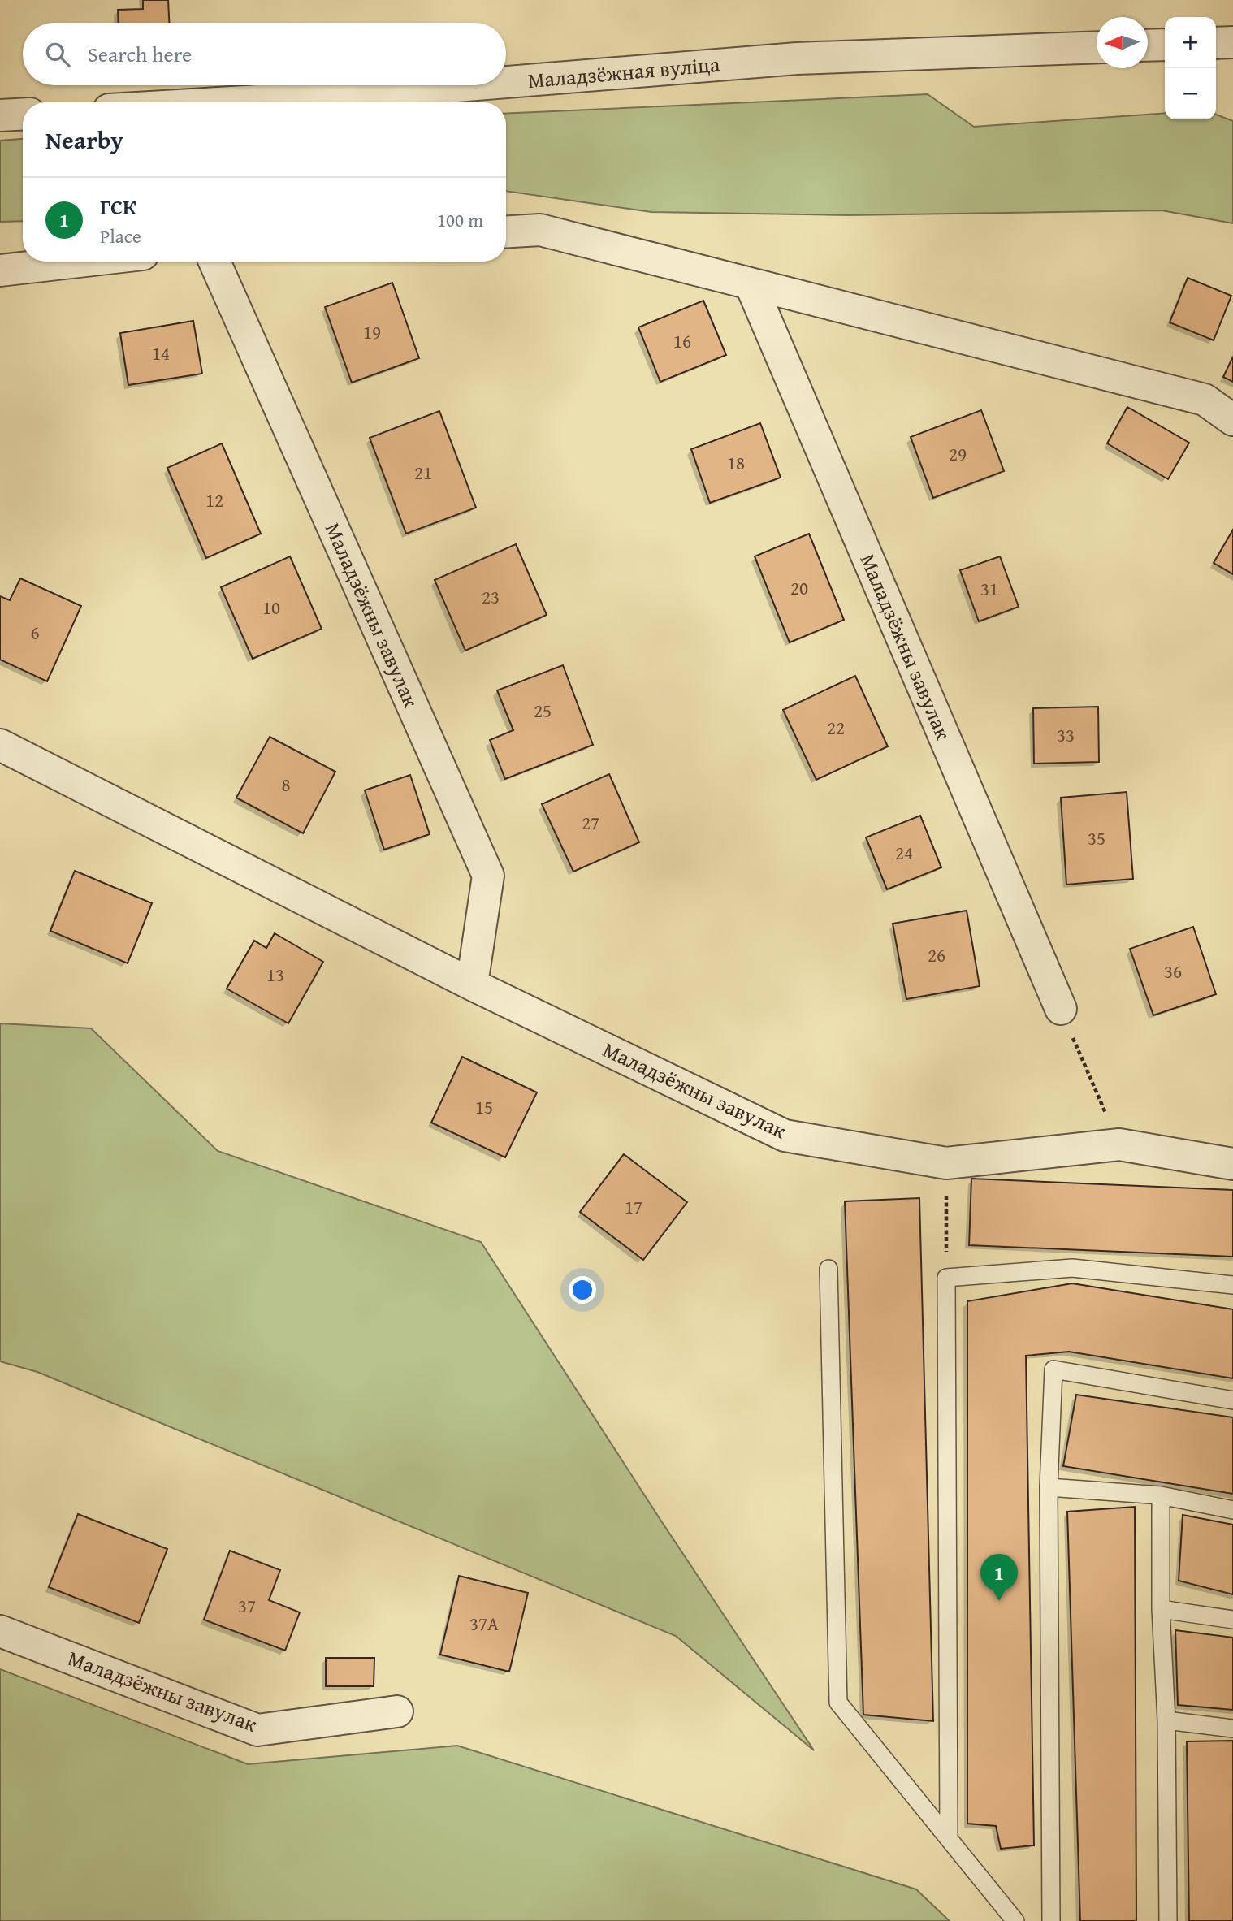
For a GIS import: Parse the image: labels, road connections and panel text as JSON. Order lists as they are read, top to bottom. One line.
{"streets":{"street":["Маладзёжная вуліца","Маладзёжны завулак"]},"house_numbers":["19","16","14","29","18","21","12","20","31","23","10","6","25","22","33","8","27","35","24","26","36","13","15","17","37","37А"],"north":"left","page":{"map_buttons":["+","−"],"search":"Search here","heading":"Nearby","list":[{"mark":"1","name":"ГСК","note":"Place","value":"100 m"}],"pins":"1"}}
